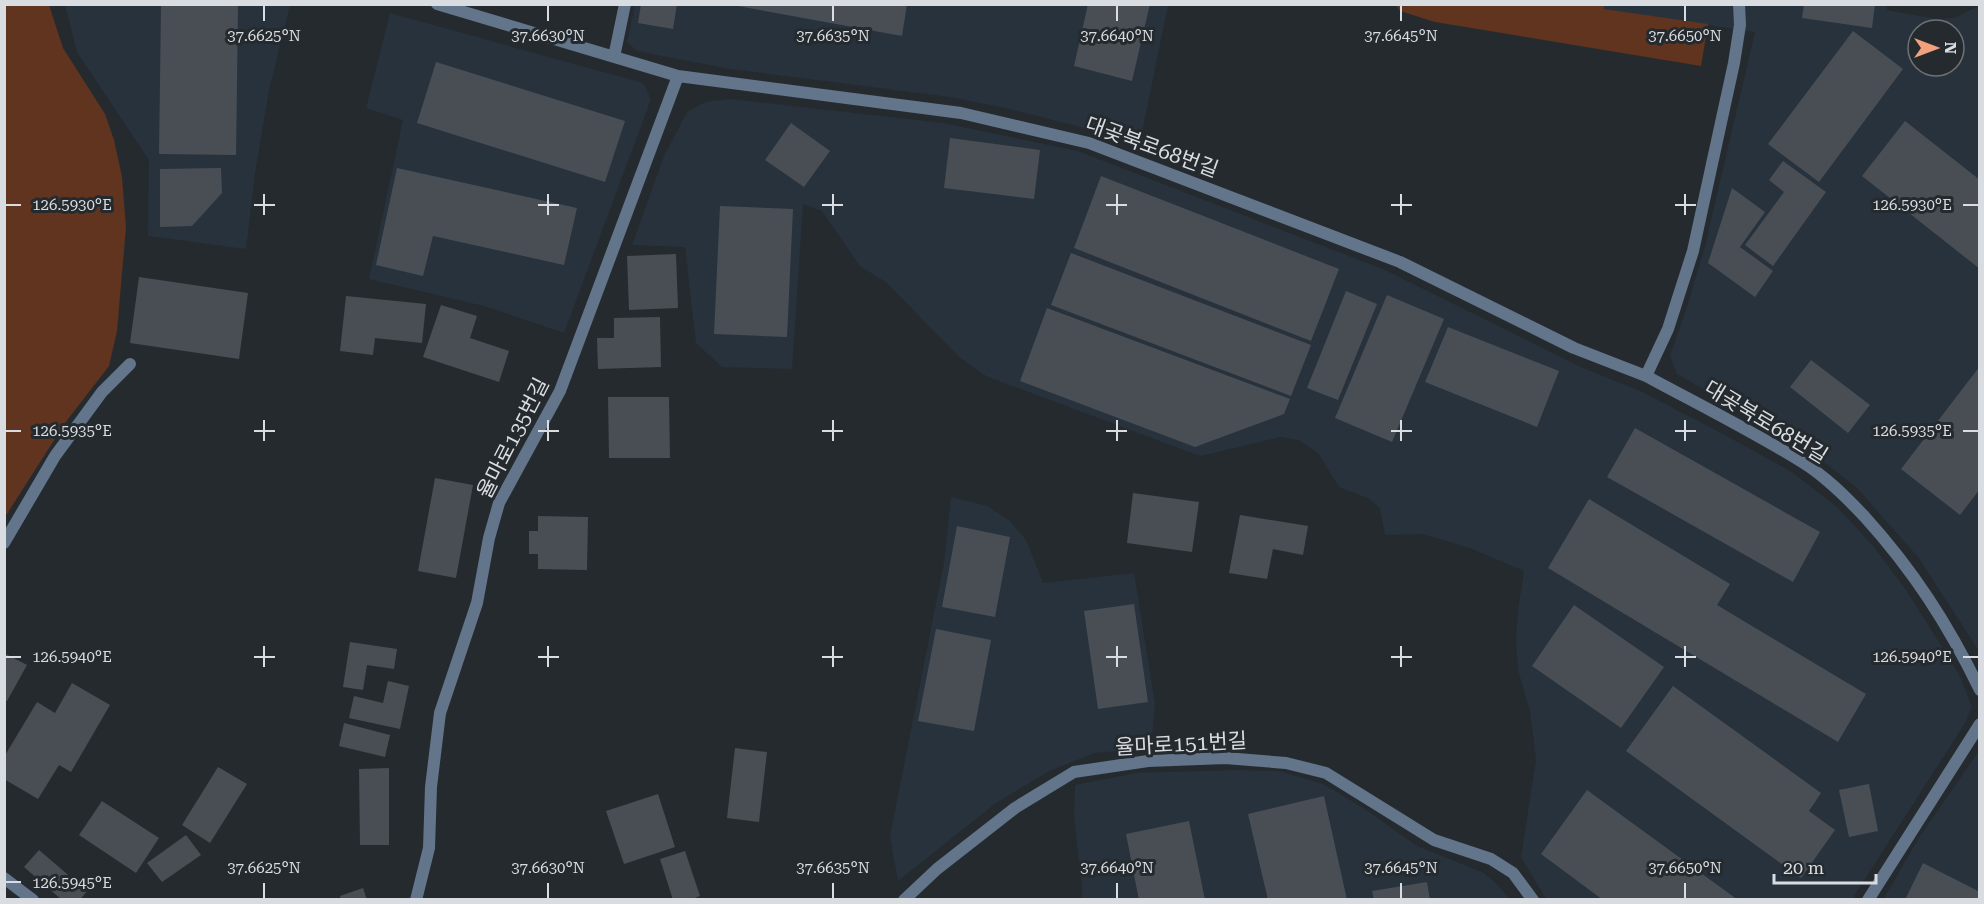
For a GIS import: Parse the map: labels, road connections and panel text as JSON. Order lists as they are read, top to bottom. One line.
{"streets":{"lane":["대곶북로68번길","율마로135번길","율마로151번길"]},"crossings":[["대곶북로68번길","율마로135번길"]],"scale_bar":"20 m","north":"right","coordinates":["37.6625°N","37.6630°N","37.6635°N","37.6640°N","37.6645°N","37.6650°N","126.5930°E","126.5935°E","126.5940°E","126.5945°E"]}
